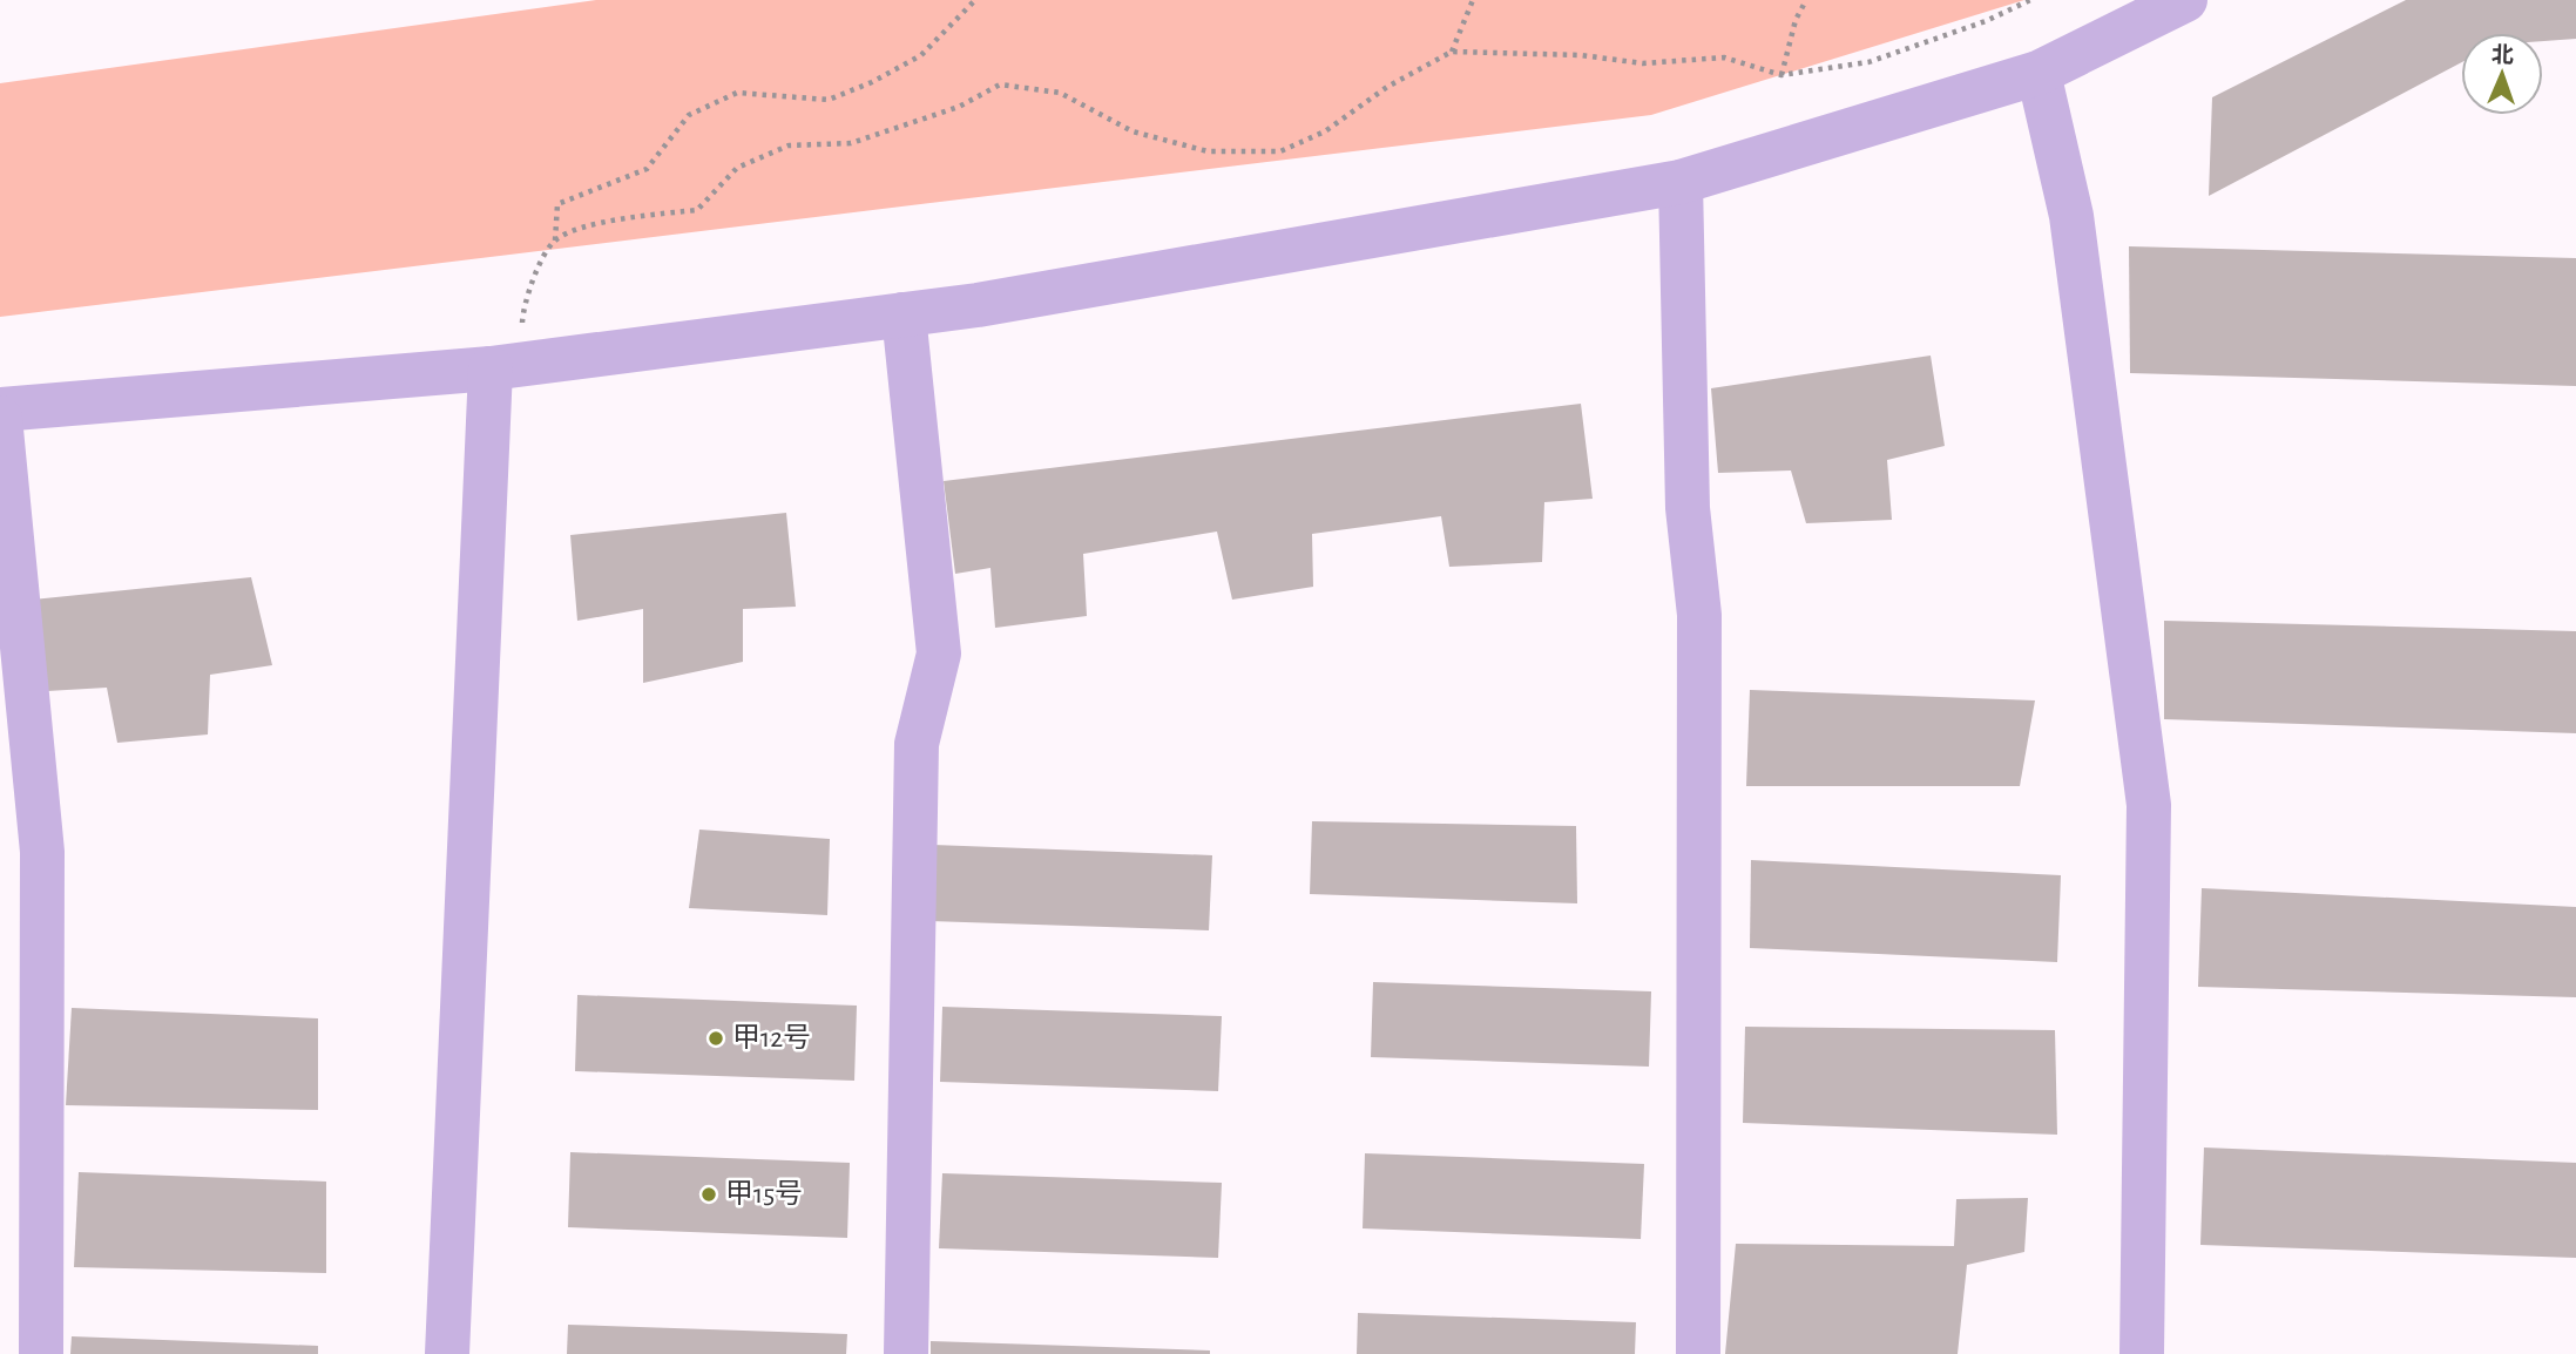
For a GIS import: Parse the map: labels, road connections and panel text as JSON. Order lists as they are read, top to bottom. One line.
{"places":["甲12号","甲15号"],"north":"top"}
